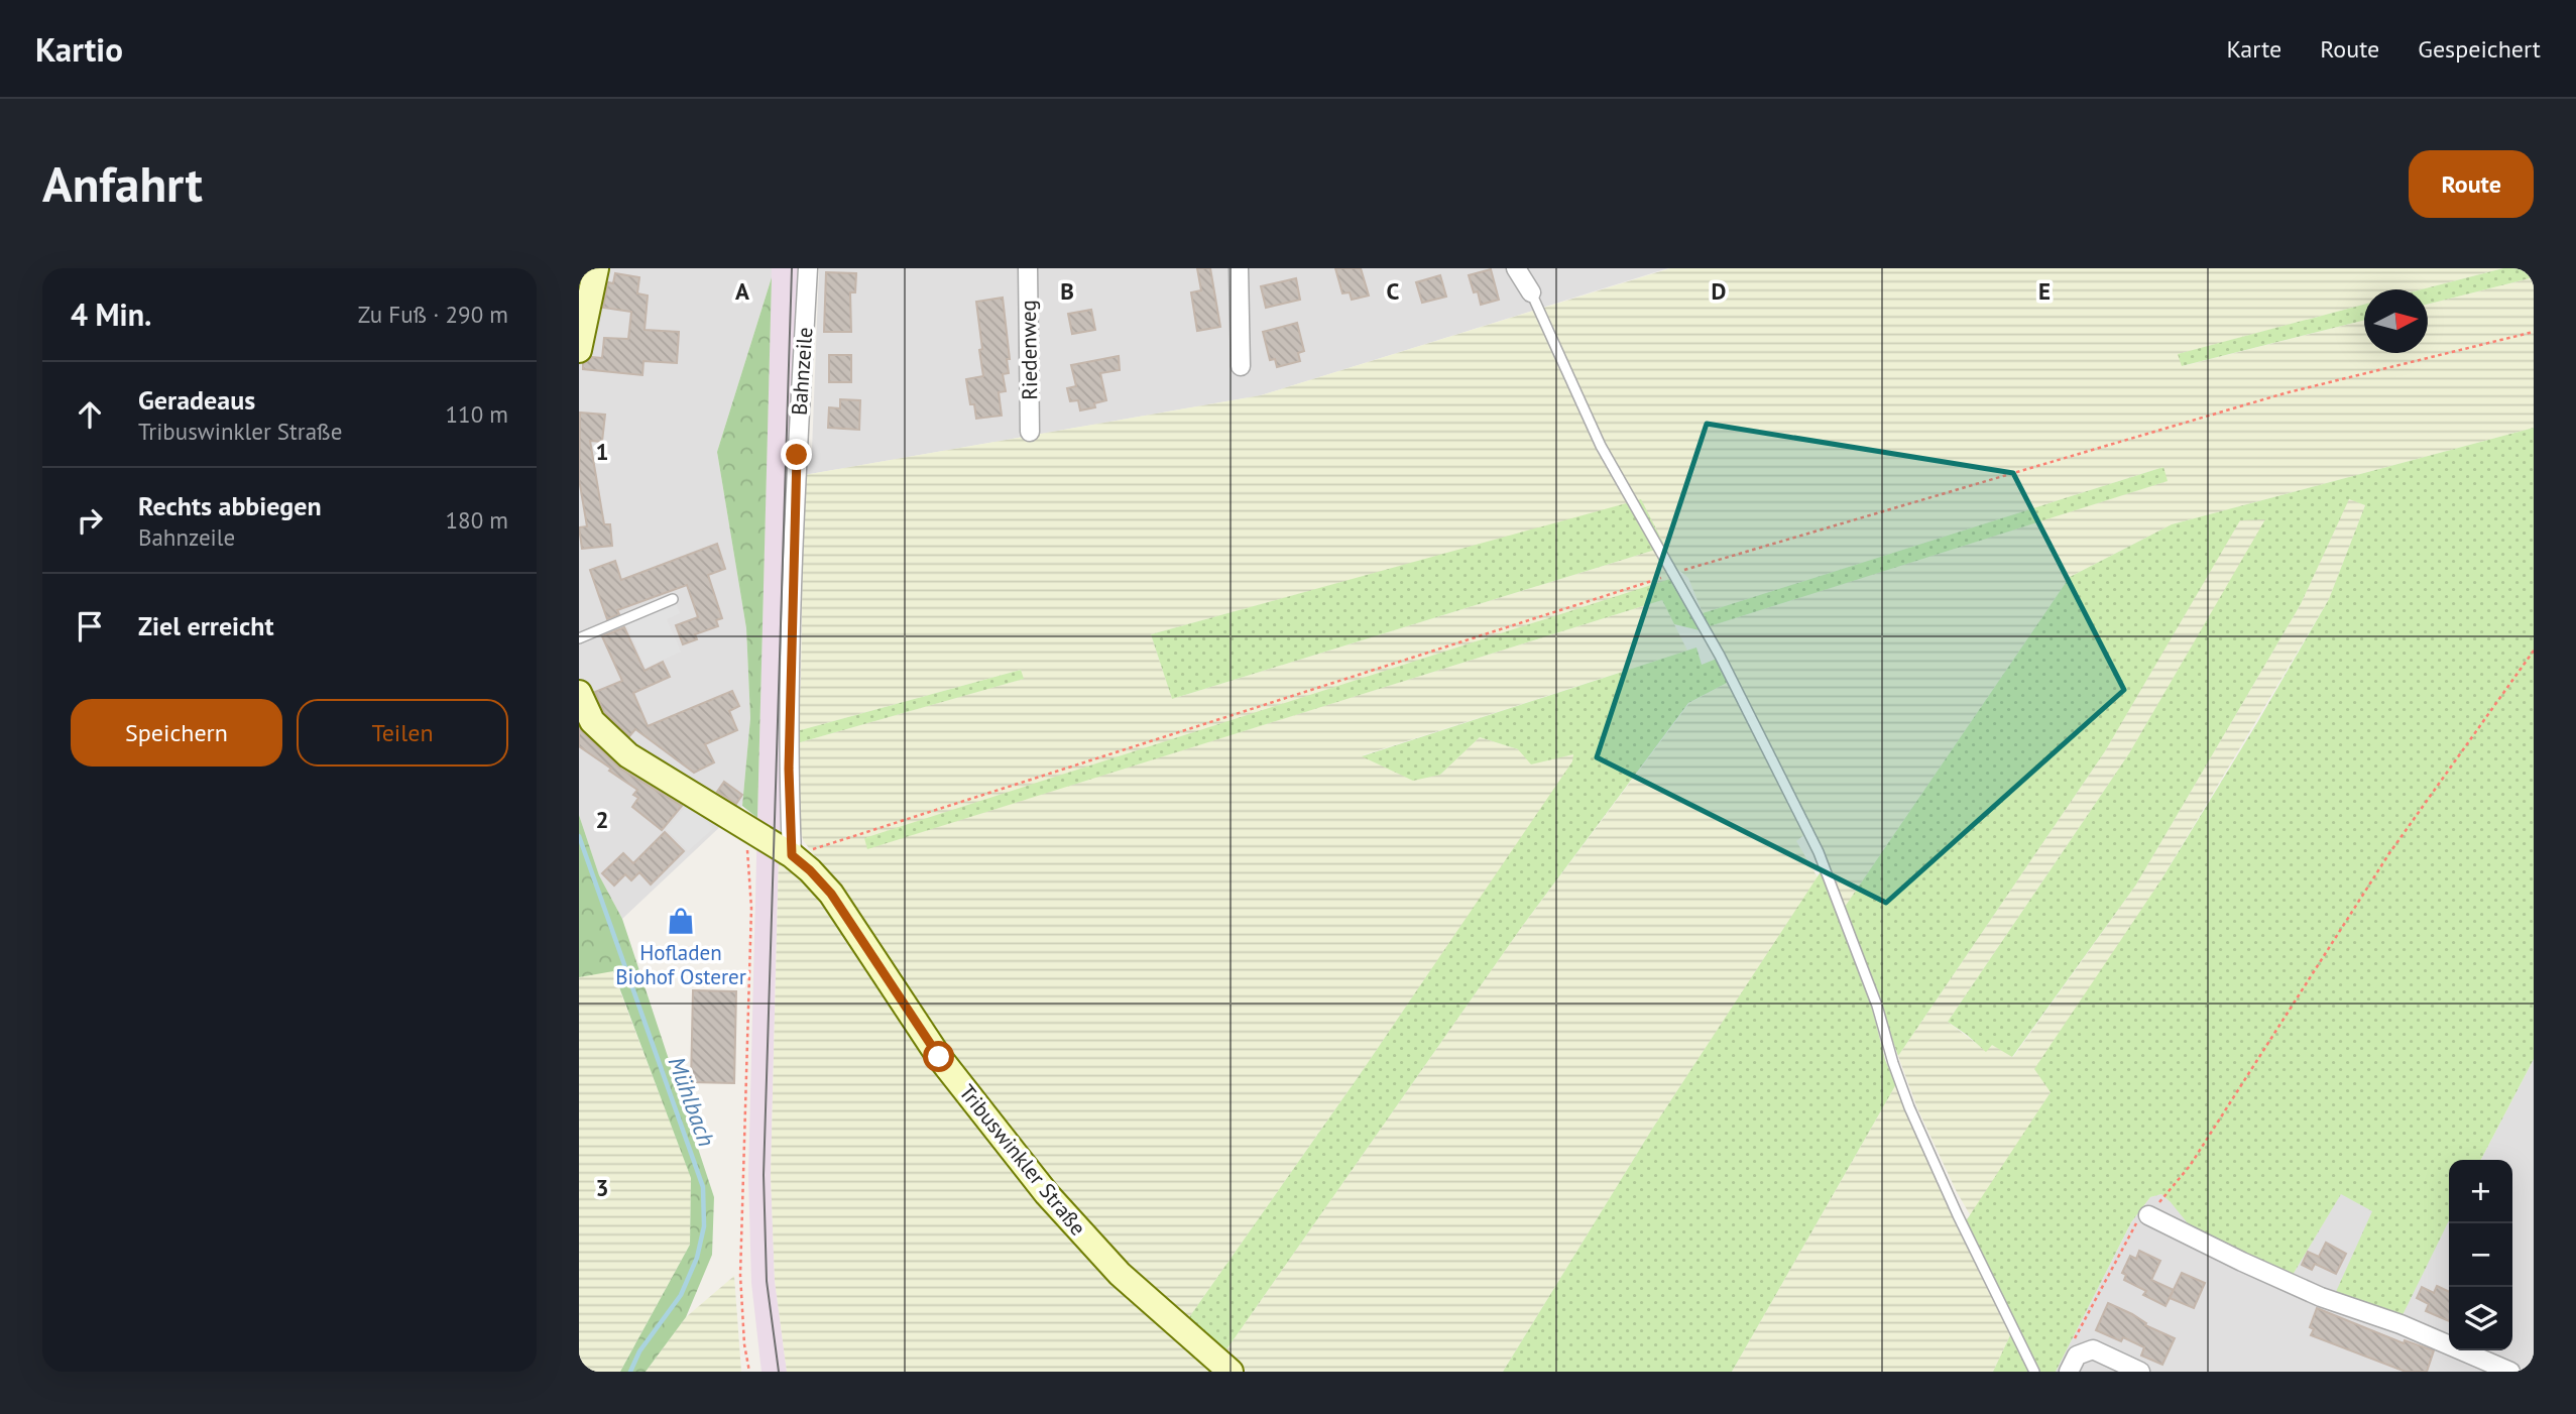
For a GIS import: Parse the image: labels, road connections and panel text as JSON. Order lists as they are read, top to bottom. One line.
{"streets":{"street":["Riedenweg","Bahnzeile","Tribuswinkler Straße"]},"crossings":[["Bahnzeile","Tribuswinkler Straße"]],"water":["Mühlbach"],"places":{"shop":["Hofladen Biohof Osterer"]},"north":"right","page":{"header":"Kartio","nav":["Karte","Route","Gespeichert"],"buttons":["Route",["Speichern","Teilen"]],"title":"Anfahrt","heading":["4 Min.","Zu Fuß · 290 m"],"list":[["Geradeaus","Tribuswinkler Straße","110 m"],["Rechts abbiegen","Bahnzeile","180 m"],"Ziel erreicht"],"map_buttons":["+","−"]},"grid":{"columns":["A","B","C","D","E"],"rows":["1","2","3"]}}
